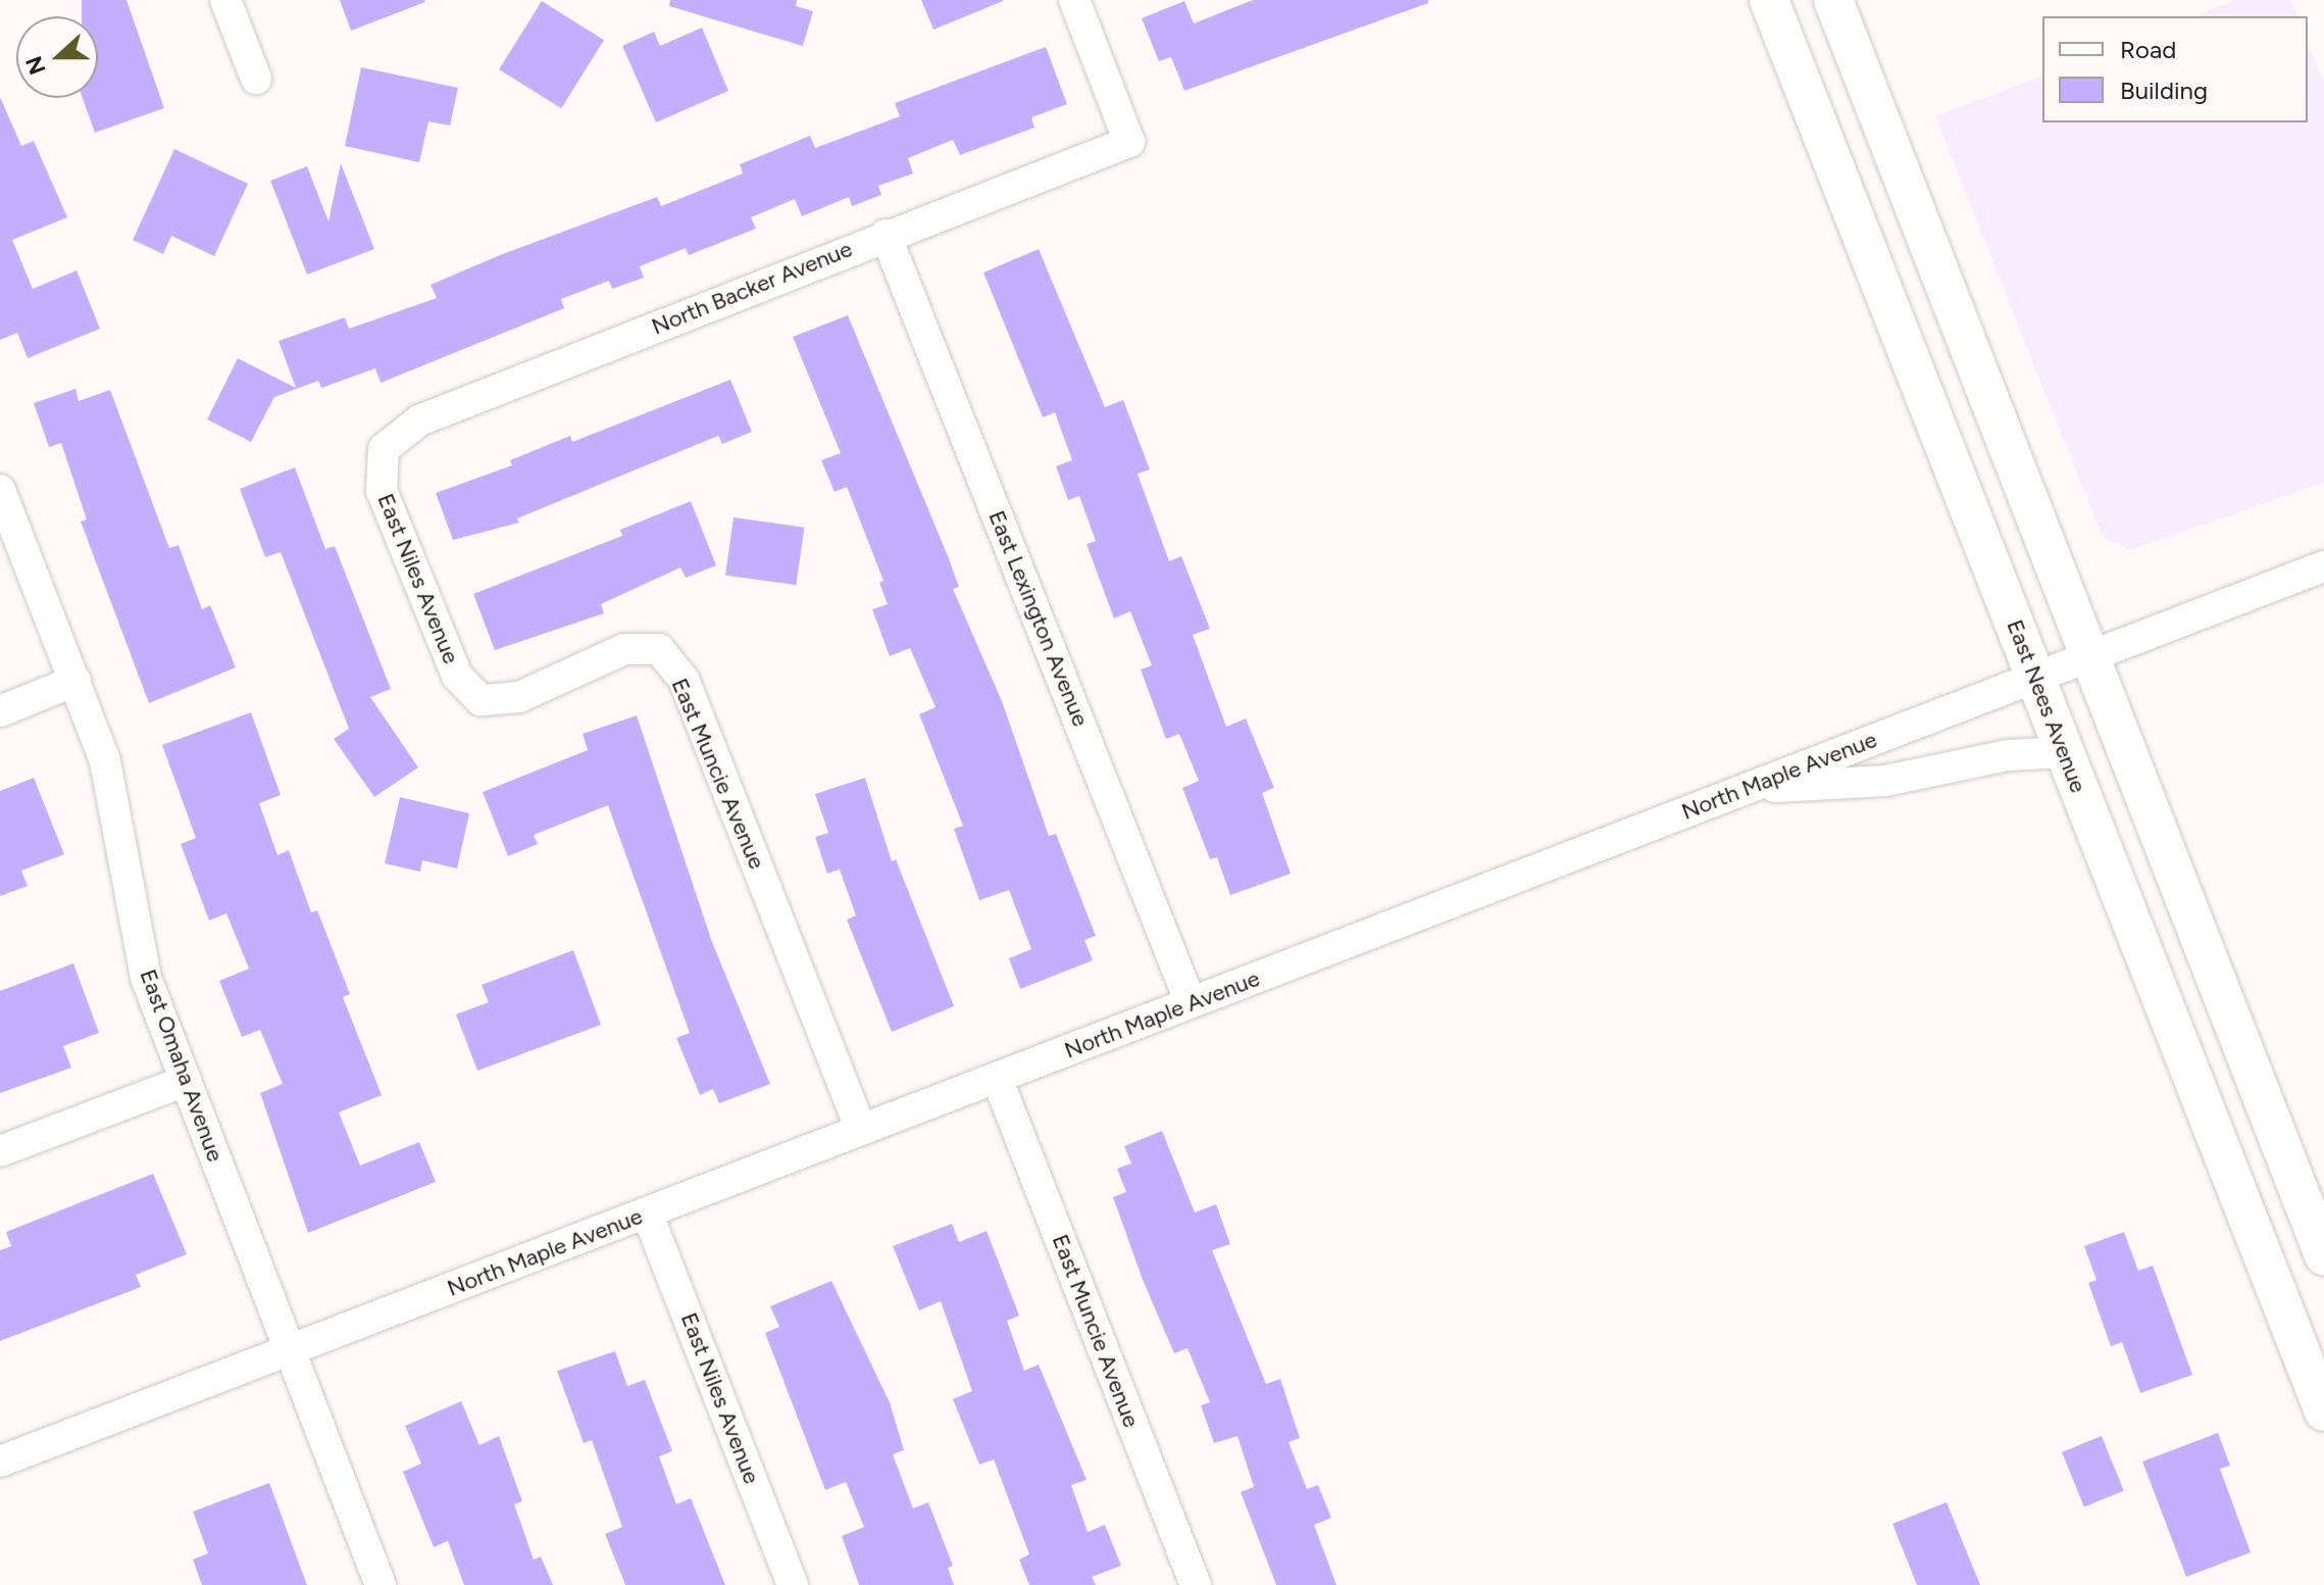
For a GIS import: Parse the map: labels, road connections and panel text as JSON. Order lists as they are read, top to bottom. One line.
{"streets":{"main road":["East Nees Avenue"],"street":["North Backer Avenue","East Niles Avenue","East Lexington Avenue","East Muncie Avenue","North Maple Avenue","East Omaha Avenue"]},"crossings":[["North Backer Avenue","East Niles Avenue"],["North Backer Avenue","East Lexington Avenue"],["East Niles Avenue","East Muncie Avenue"],["East Niles Avenue","North Maple Avenue"],["East Lexington Avenue","North Maple Avenue"],["East Nees Avenue","North Maple Avenue"],["East Muncie Avenue","North Maple Avenue"],["North Maple Avenue","East Omaha Avenue"]],"legend":["Road","Building"],"north":"left"}
